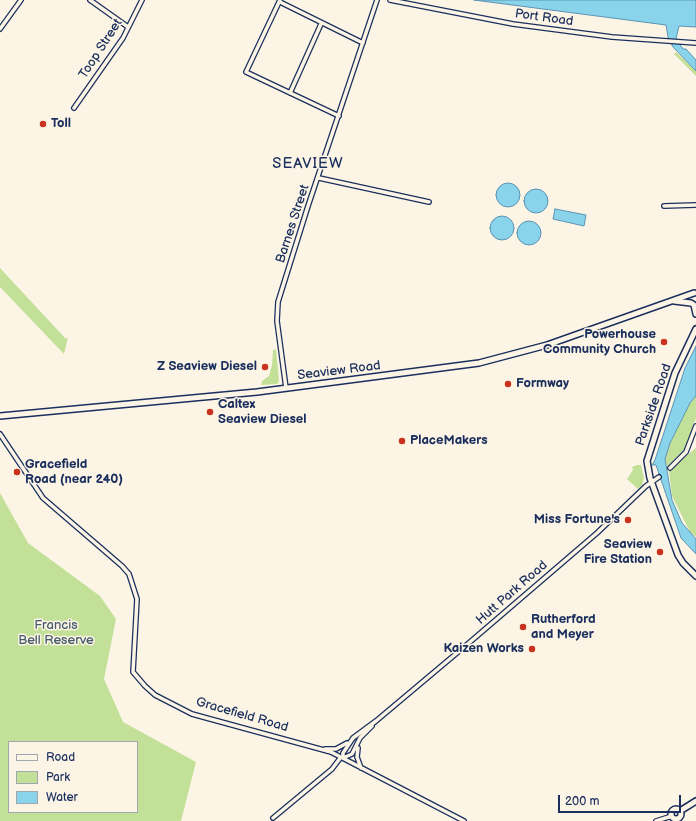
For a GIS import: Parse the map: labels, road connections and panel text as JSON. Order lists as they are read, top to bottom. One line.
{"streets":{"main road":["Seaview Road","Parkside Road"],"street":["Port Road","Toop Street","Barnes Street","Hutt Park Road","Gracefield Road"]},"crossings":[["Barnes Street","Seaview Road"],["Parkside Road","Hutt Park Road"],["Hutt Park Road","Gracefield Road"]],"districts":["SEAVIEW"],"parks":["Francis Bell Reserve"],"places":["Toll","Powerhouse Community Church","Z Seaview Diesel","Formway","Caltex Seaview Diesel","PlaceMakers","Gracefield Road (near 240)","Miss Fortune's","Seaview Fire Station","Rutherford and Meyer","Kaizen Works"],"legend":["Road","Park","Water"],"scale_bar":"200 m"}
